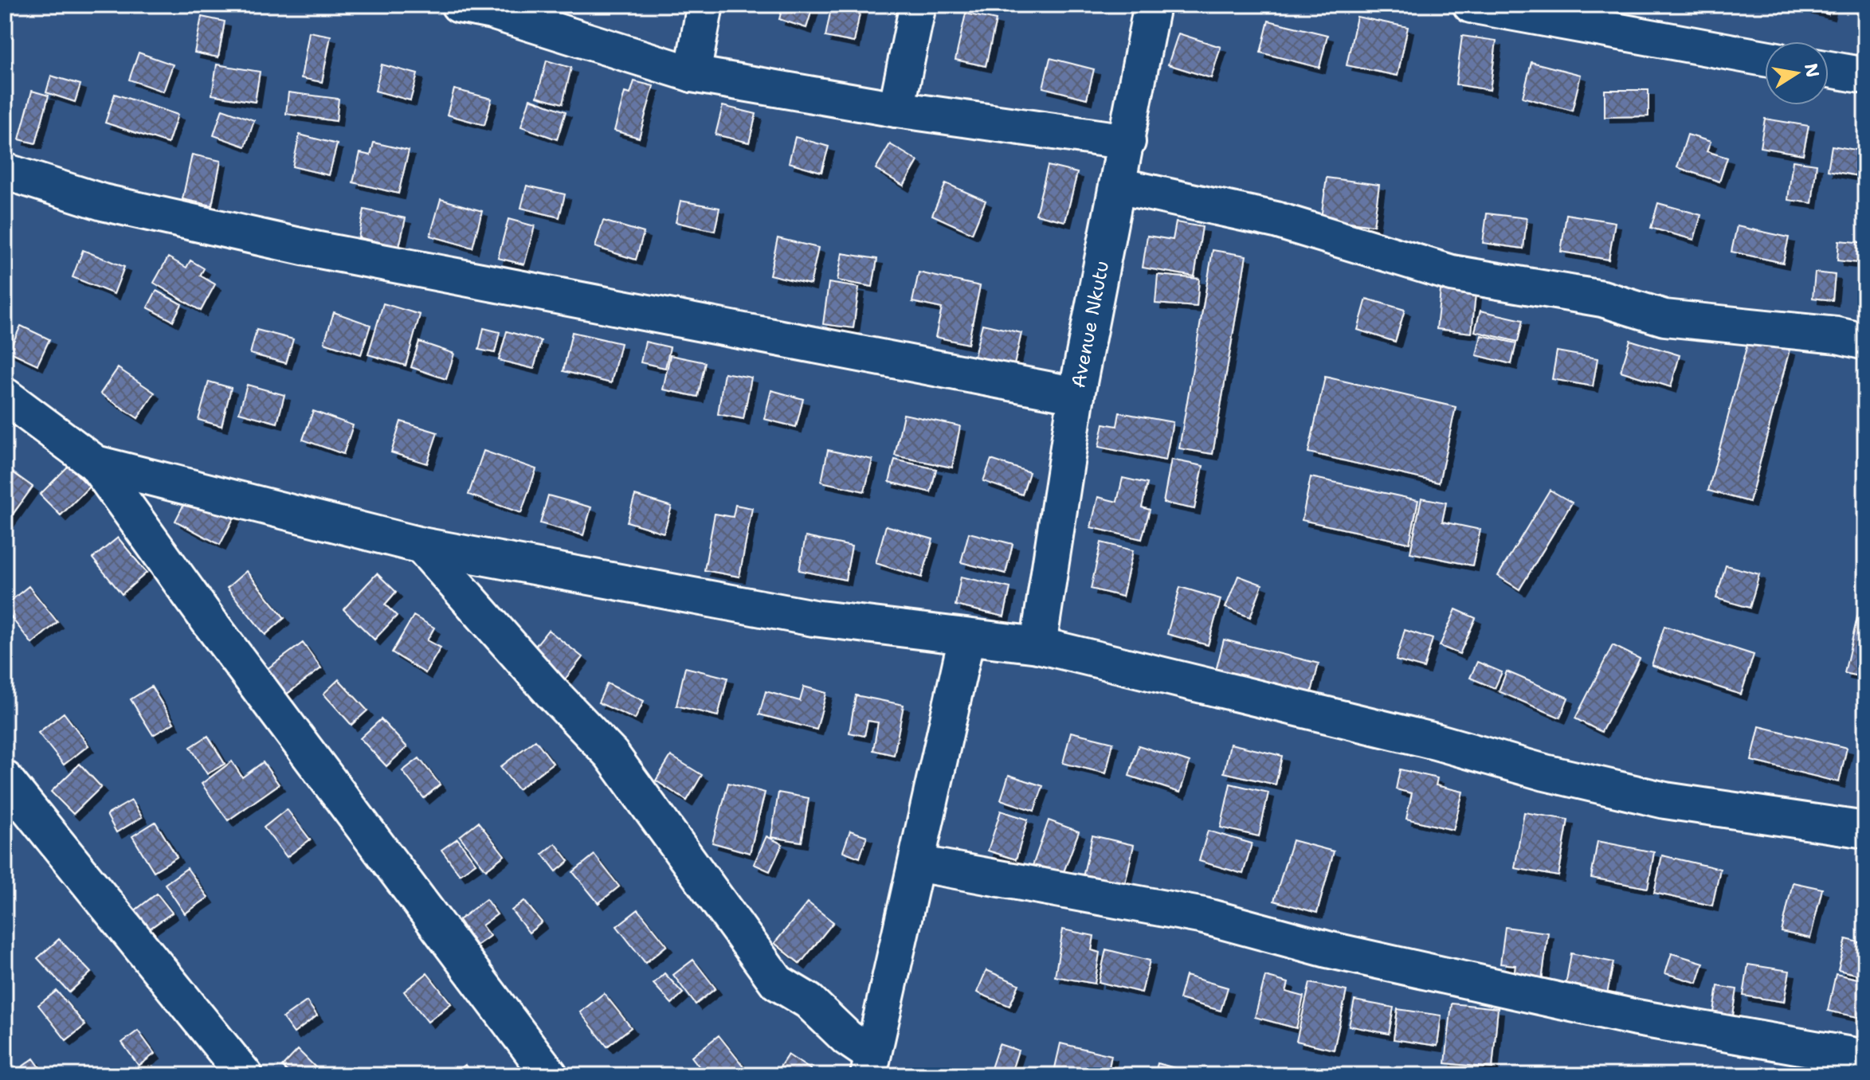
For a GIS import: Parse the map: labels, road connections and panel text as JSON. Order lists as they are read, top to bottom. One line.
{"streets":{"street":["Avenue Nkutu"]},"north":"right"}
